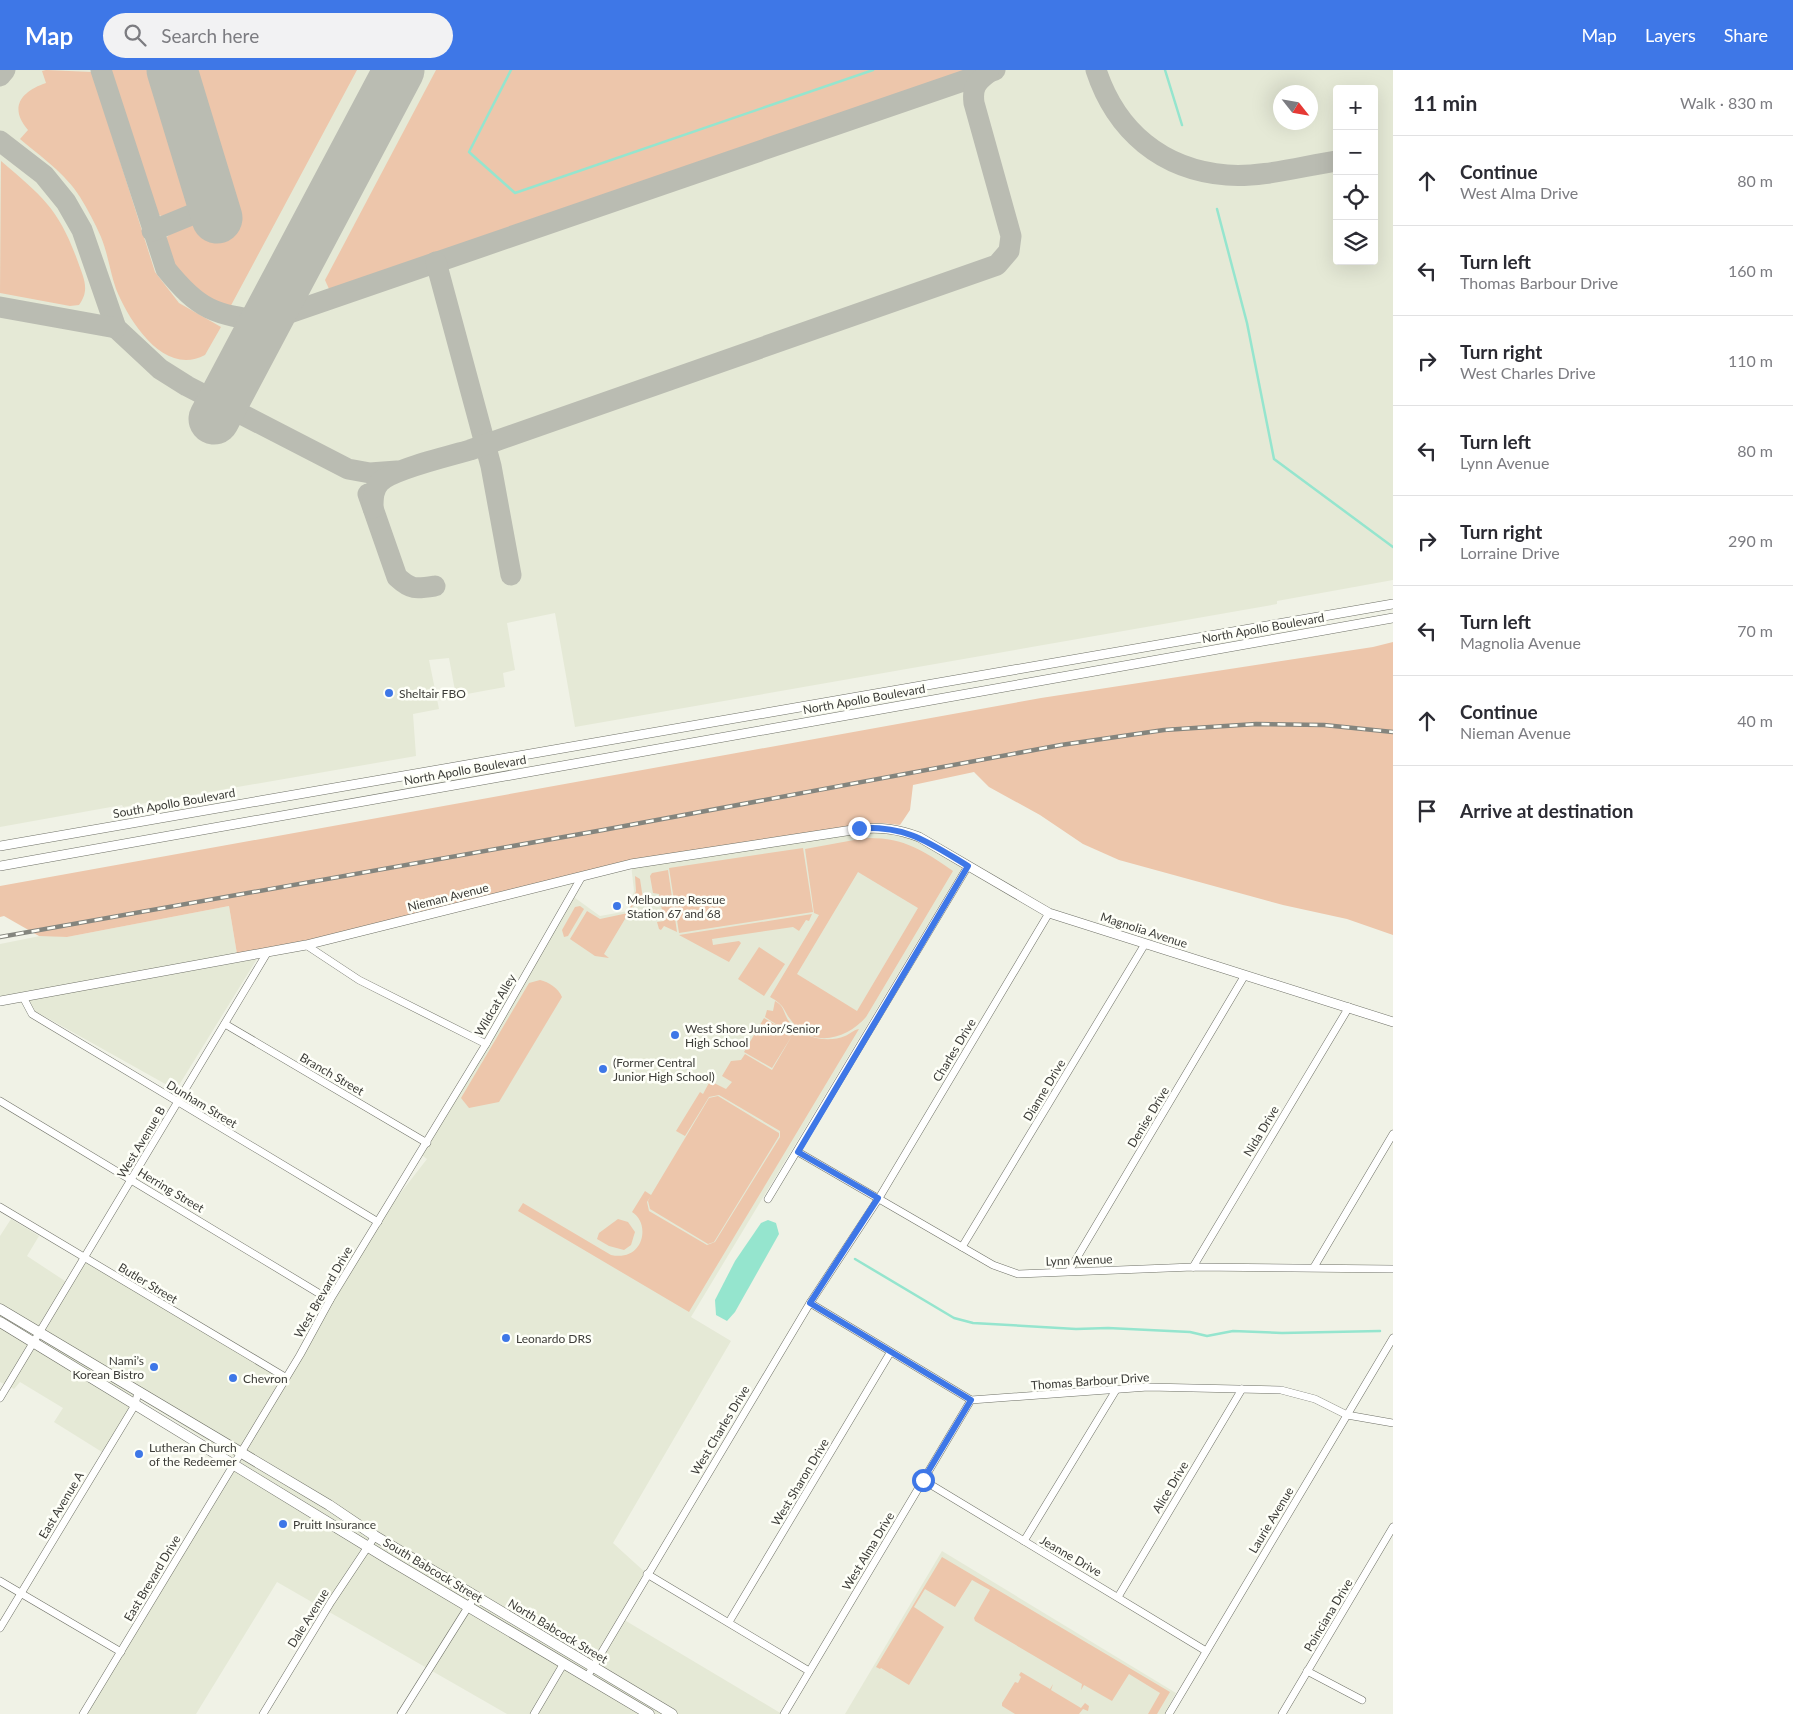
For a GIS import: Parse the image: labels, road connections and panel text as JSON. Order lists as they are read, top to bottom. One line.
{"streets":{"main road":["South Babcock Street","North Babcock Street"],"street":["North Apollo Boulevard","South Apollo Boulevard","Nieman Avenue","Magnolia Avenue","Wildcat Alley","Charles Drive","Branch Street","Dianne Drive","Dunham Street","Denise Drive","Nida Drive","West Avenue B","Herring Street","Lynn Avenue","Butler Street","West Brevard Drive","Thomas Barbour Drive","West Charles Drive","West Sharon Drive","Alice Drive","East Avenue A","Laurie Avenue","West Alma Drive","Jeanne Drive","East Brevard Drive","Poinciana Drive","Dale Avenue"]},"crossings":[["North Apollo Boulevard","South Apollo Boulevard"],["Nieman Avenue","Magnolia Avenue"],["Nieman Avenue","Wildcat Alley"],["Nieman Avenue","Dunham Street"],["Nieman Avenue","West Avenue B"],["Magnolia Avenue","Charles Drive"],["Magnolia Avenue","Dianne Drive"],["Magnolia Avenue","Denise Drive"],["Magnolia Avenue","Nida Drive"],["Wildcat Alley","Branch Street"],["Wildcat Alley","West Brevard Drive"],["Charles Drive","Lynn Avenue"],["Charles Drive","West Charles Drive"],["Branch Street","West Avenue B"],["Branch Street","West Brevard Drive"],["Dianne Drive","Lynn Avenue"],["Dunham Street","West Avenue B"],["Dunham Street","West Brevard Drive"],["Denise Drive","Lynn Avenue"],["Nida Drive","Lynn Avenue"],["West Avenue B","Herring Street"],["West Avenue B","Butler Street"],["West Avenue B","South Babcock Street"],["Herring Street","West Brevard Drive"],["Lynn Avenue","West Charles Drive"],["Butler Street","West Brevard Drive"],["West Brevard Drive","East Brevard Drive"],["West Brevard Drive","North Babcock Street"],["Thomas Barbour Drive","Alice Drive"],["Thomas Barbour Drive","Laurie Avenue"],["Thomas Barbour Drive","West Alma Drive"],["West Charles Drive","South Babcock Street"],["West Charles Drive","North Babcock Street"],["Alice Drive","Jeanne Drive"],["East Avenue A","South Babcock Street"],["Laurie Avenue","Jeanne Drive"],["West Alma Drive","Jeanne Drive"],["South Babcock Street","East Brevard Drive"],["South Babcock Street","Dale Avenue"],["East Brevard Drive","North Babcock Street"],["Dale Avenue","North Babcock Street"]],"places":["Sheltair FBO","Melbourne Rescue Station 67 and 68","West Shore Junior/Senior High School","(Former Central Junior High School)","Leonardo DRS","Nami’s Korean Bistro","Chevron","Lutheran Church of the Redeemer","Pruitt Insurance"],"north":"bottom right","page":{"header":"Map","search":"Search here","nav":["Map","Layers","Share"],"heading":["11 min","Walk · 830 m"],"map_buttons":["+","−"],"list":[["Continue","West Alma Drive","80 m"],["Turn left","Thomas Barbour Drive","160 m"],["Turn right","West Charles Drive","110 m"],["Turn left","Lynn Avenue","80 m"],["Turn right","Lorraine Drive","290 m"],["Turn left","Magnolia Avenue","70 m"],["Continue","Nieman Avenue","40 m"],"Arrive at destination"]}}
